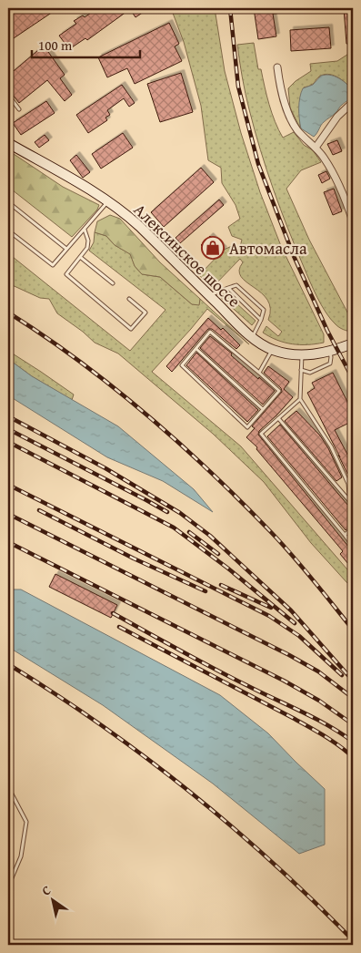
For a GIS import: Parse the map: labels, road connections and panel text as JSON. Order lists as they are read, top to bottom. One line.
{"streets":{"main road":["Алексинское шоссе"]},"places":{"shop":["Автомасла"]},"scale_bar":"100 m","north":"top left"}
